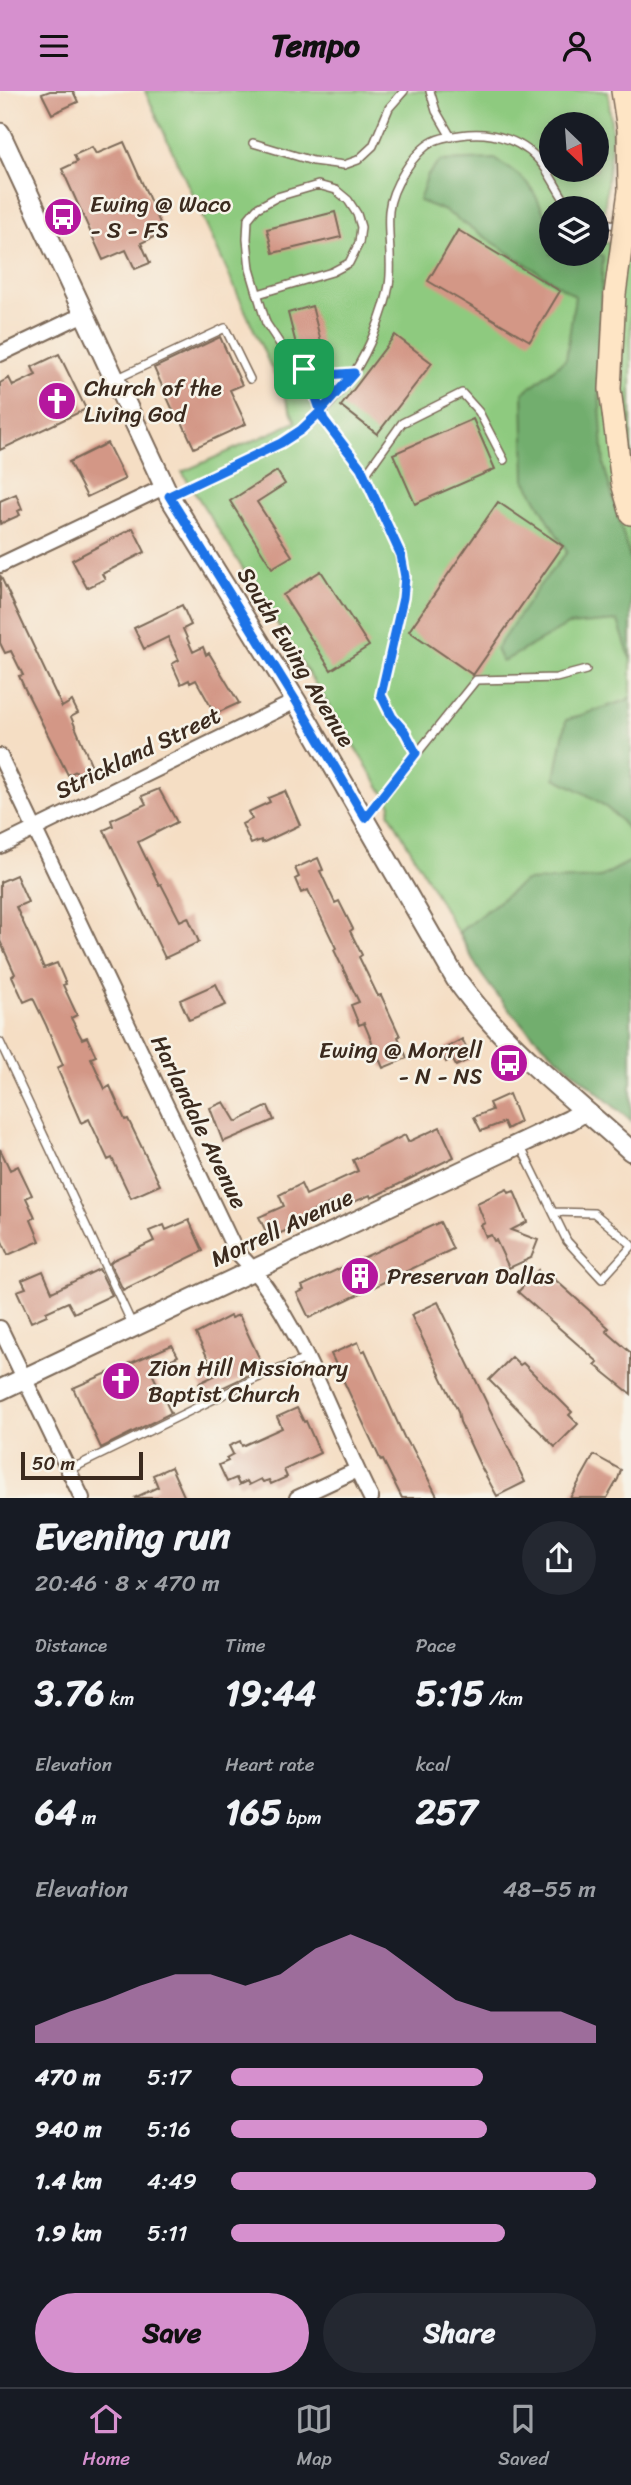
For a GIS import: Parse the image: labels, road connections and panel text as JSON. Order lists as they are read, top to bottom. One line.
{"streets":{"street":["South Ewing Avenue","Strickland Street","Harlandale Avenue","Morrell Avenue"]},"crossings":[["South Ewing Avenue","Strickland Street"],["South Ewing Avenue","Morrell Avenue"],["Strickland Street","Harlandale Avenue"],["Harlandale Avenue","Morrell Avenue"]],"places":{"bus stop":["Ewing @ Waco - S - FS","Ewing @ Morrell - N - NS"],"church":["Church of the Living God","Zion Hill Missionary Baptist Church"],"building":["Preservan Dallas"]},"scale_bar":"50 m","north":"bottom right","page":{"header":"Tempo","scale":"50 m","heading":["Evening run","20:46 · 8 × 470 m"],"stats":[["Distance","3.76 km"],["Time","19:44"],["Pace","5:15 /km"],["Elevation","64 m"],["Heart rate","165 bpm"],["kcal","257"]],"chart":["Elevation","48–55 m"],"list":[{"name":"470 m","note":"5:17"},{"name":"940 m","note":"5:16"},{"name":"1.4 km","note":"4:49"},{"name":"1.9 km","note":"5:11"}],"buttons":["Save","Share"],"tabs":["Home","Map","Saved"]}}
